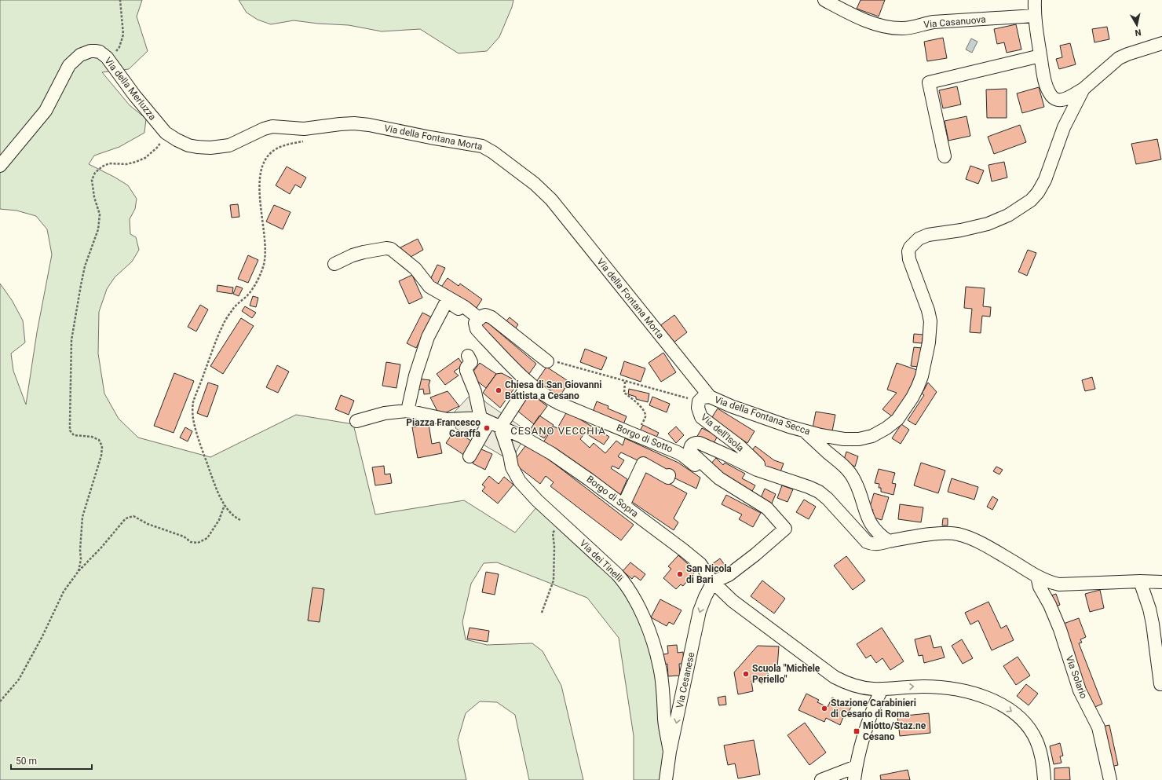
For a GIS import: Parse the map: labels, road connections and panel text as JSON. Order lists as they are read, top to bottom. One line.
{"streets":{"street":["Via Casanuova","Via della Merluzza","Via della Fontana Morta","Via della Fontana Secca","Via dell'Isola","Borgo di Sotto","Borgo di Sopra","Via dei Tinelli","Via Solario","Via Cesanese"]},"crossings":[["Via della Merluzza","Via della Fontana Morta"],["Via della Fontana Morta","Via della Fontana Secca"],["Via della Fontana Morta","Via dell'Isola"],["Via della Fontana Secca","Via dell'Isola"],["Via dell'Isola","Borgo di Sotto"],["Via dell'Isola","Via Solario"],["Borgo di Sotto","Borgo di Sopra"],["Borgo di Sotto","Via Cesanese"],["Borgo di Sopra","Via dei Tinelli"],["Borgo di Sopra","Via Cesanese"],["Via dei Tinelli","Via Cesanese"]],"one_way":["Via Cesanese"],"districts":["CESANO VECCHIA"],"places":{"other":["Chiesa di San Giovanni Battista a Cesano","Piazza Francesco Caraffa","San Nicola di Bari","Scuola \"Michele Periello\"","Stazione Carabinieri di Cesano di Roma"],"transit":["Miotto/Staz.ne Cesano"]},"scale_bar":"50 m","north":"bottom"}
